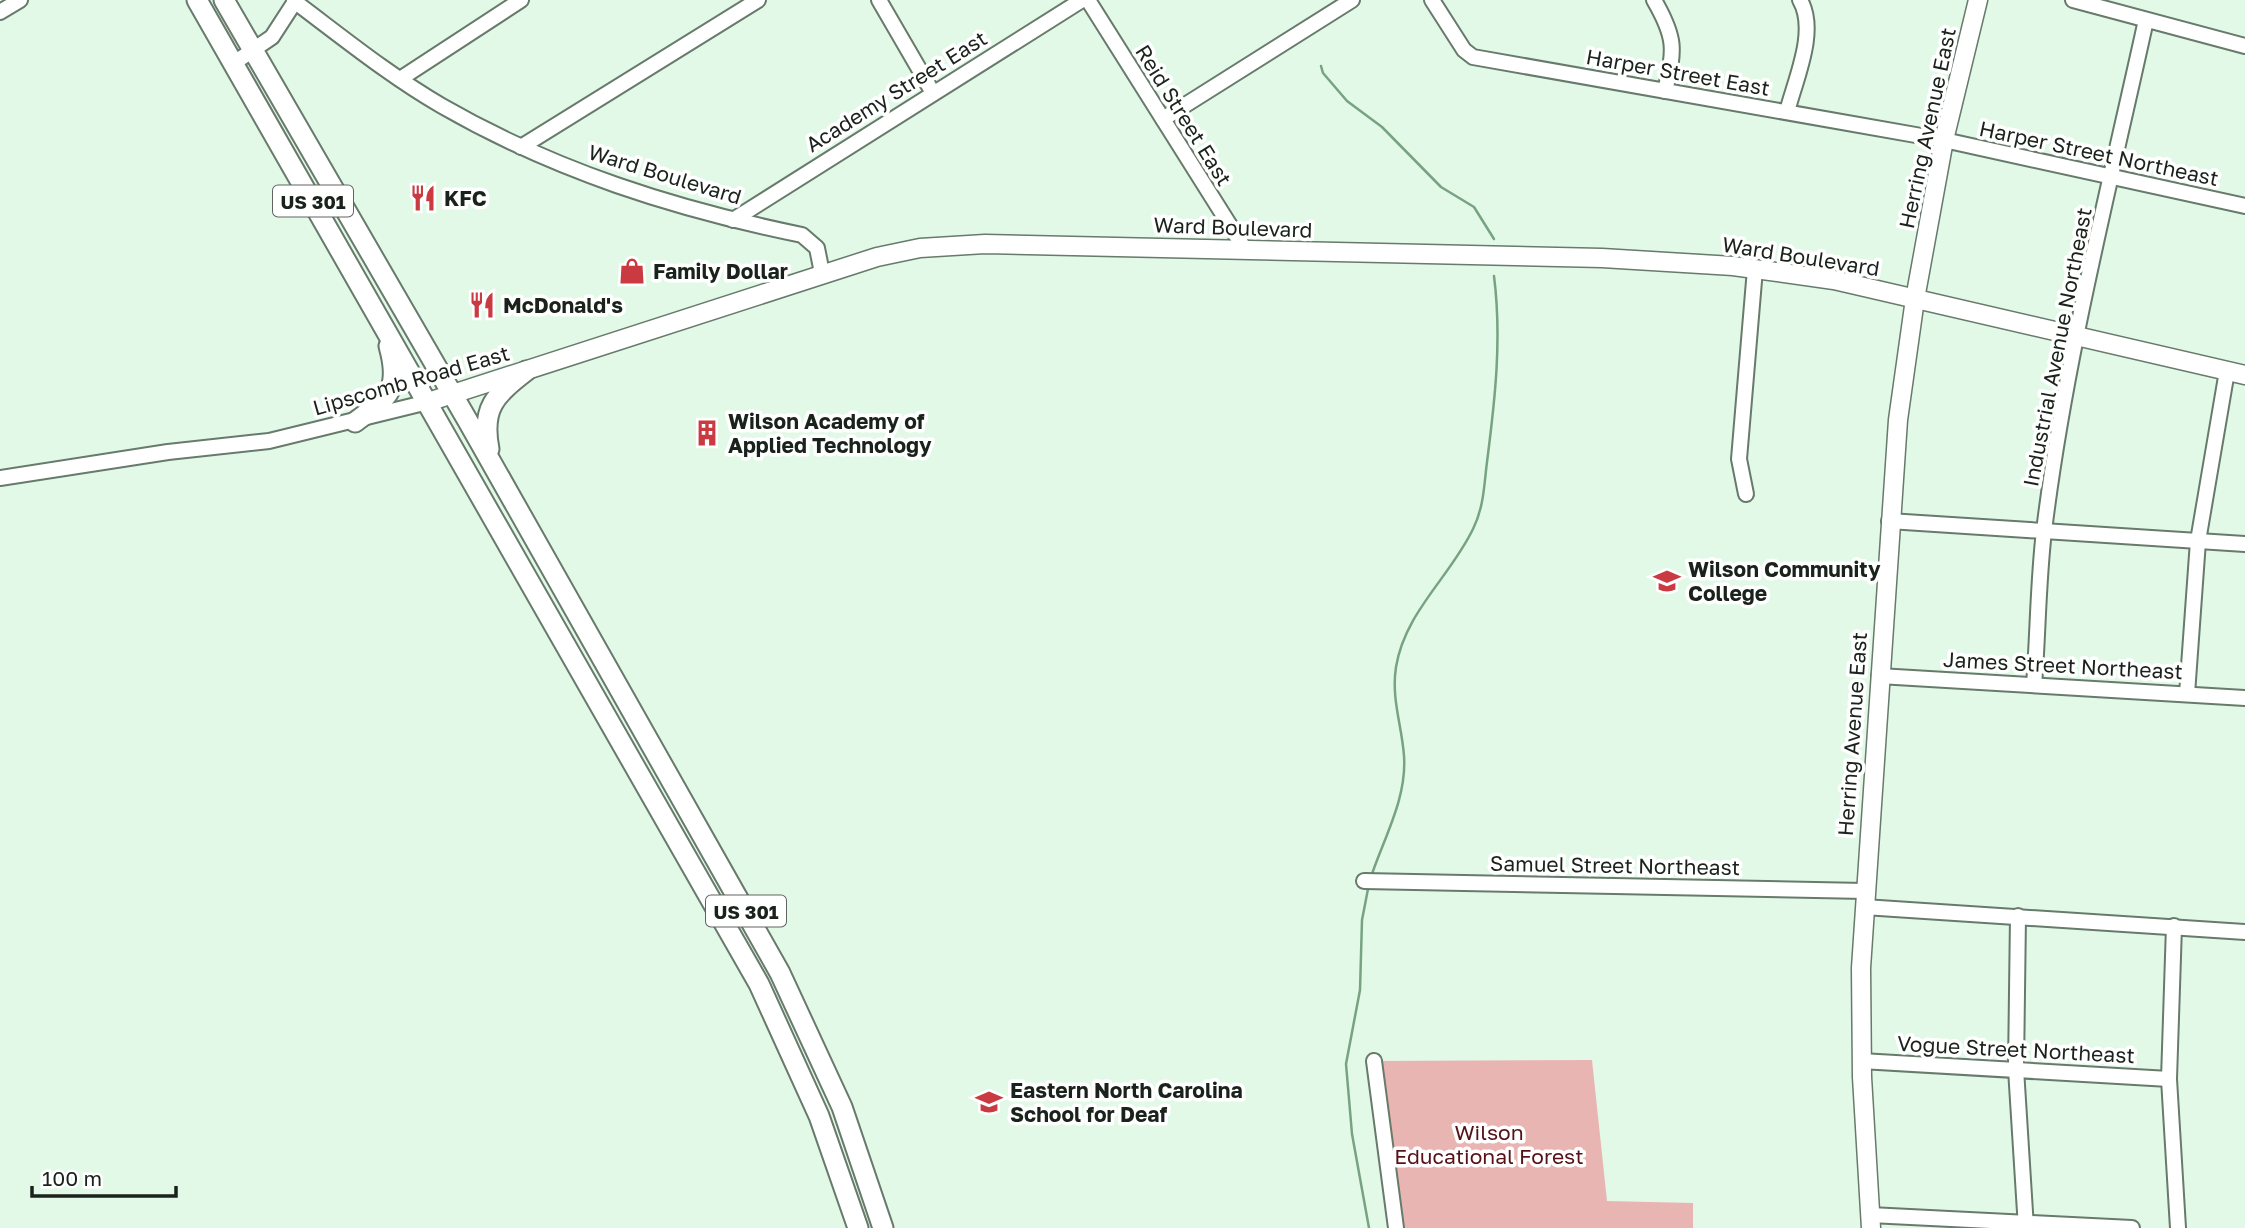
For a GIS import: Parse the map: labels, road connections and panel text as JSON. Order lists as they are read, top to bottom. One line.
{"streets":{"highway":["US 301"],"main road":["Herring Avenue East","Ward Boulevard","Lipscomb Road East"],"street":["Harper Street East","Academy Street East","Reid Street East","Harper Street Northeast","Industrial Avenue Northeast","James Street Northeast","Samuel Street Northeast","Vogue Street Northeast"]},"crossings":[["Harper Street East","Herring Avenue East"],["Harper Street East","Harper Street Northeast"],["Academy Street East","Ward Boulevard"],["Reid Street East","Ward Boulevard"],["Herring Avenue East","Harper Street Northeast"],["Herring Avenue East","Ward Boulevard"],["Herring Avenue East","James Street Northeast"],["Herring Avenue East","Samuel Street Northeast"],["Herring Avenue East","Vogue Street Northeast"],["Harper Street Northeast","Industrial Avenue Northeast"],["Ward Boulevard","Industrial Avenue Northeast"],["Ward Boulevard","Lipscomb Road East"],["US 301","Lipscomb Road East"],["Industrial Avenue Northeast","James Street Northeast"]],"parks":["Wilson Educational Forest"],"places":{"restaurant":["KFC","McDonald's"],"shop":["Family Dollar"],"building":["Wilson Academy of Applied Technology"],"school or university":["Wilson Community College","Eastern North Carolina School for Deaf"]},"scale_bar":"100 m"}
